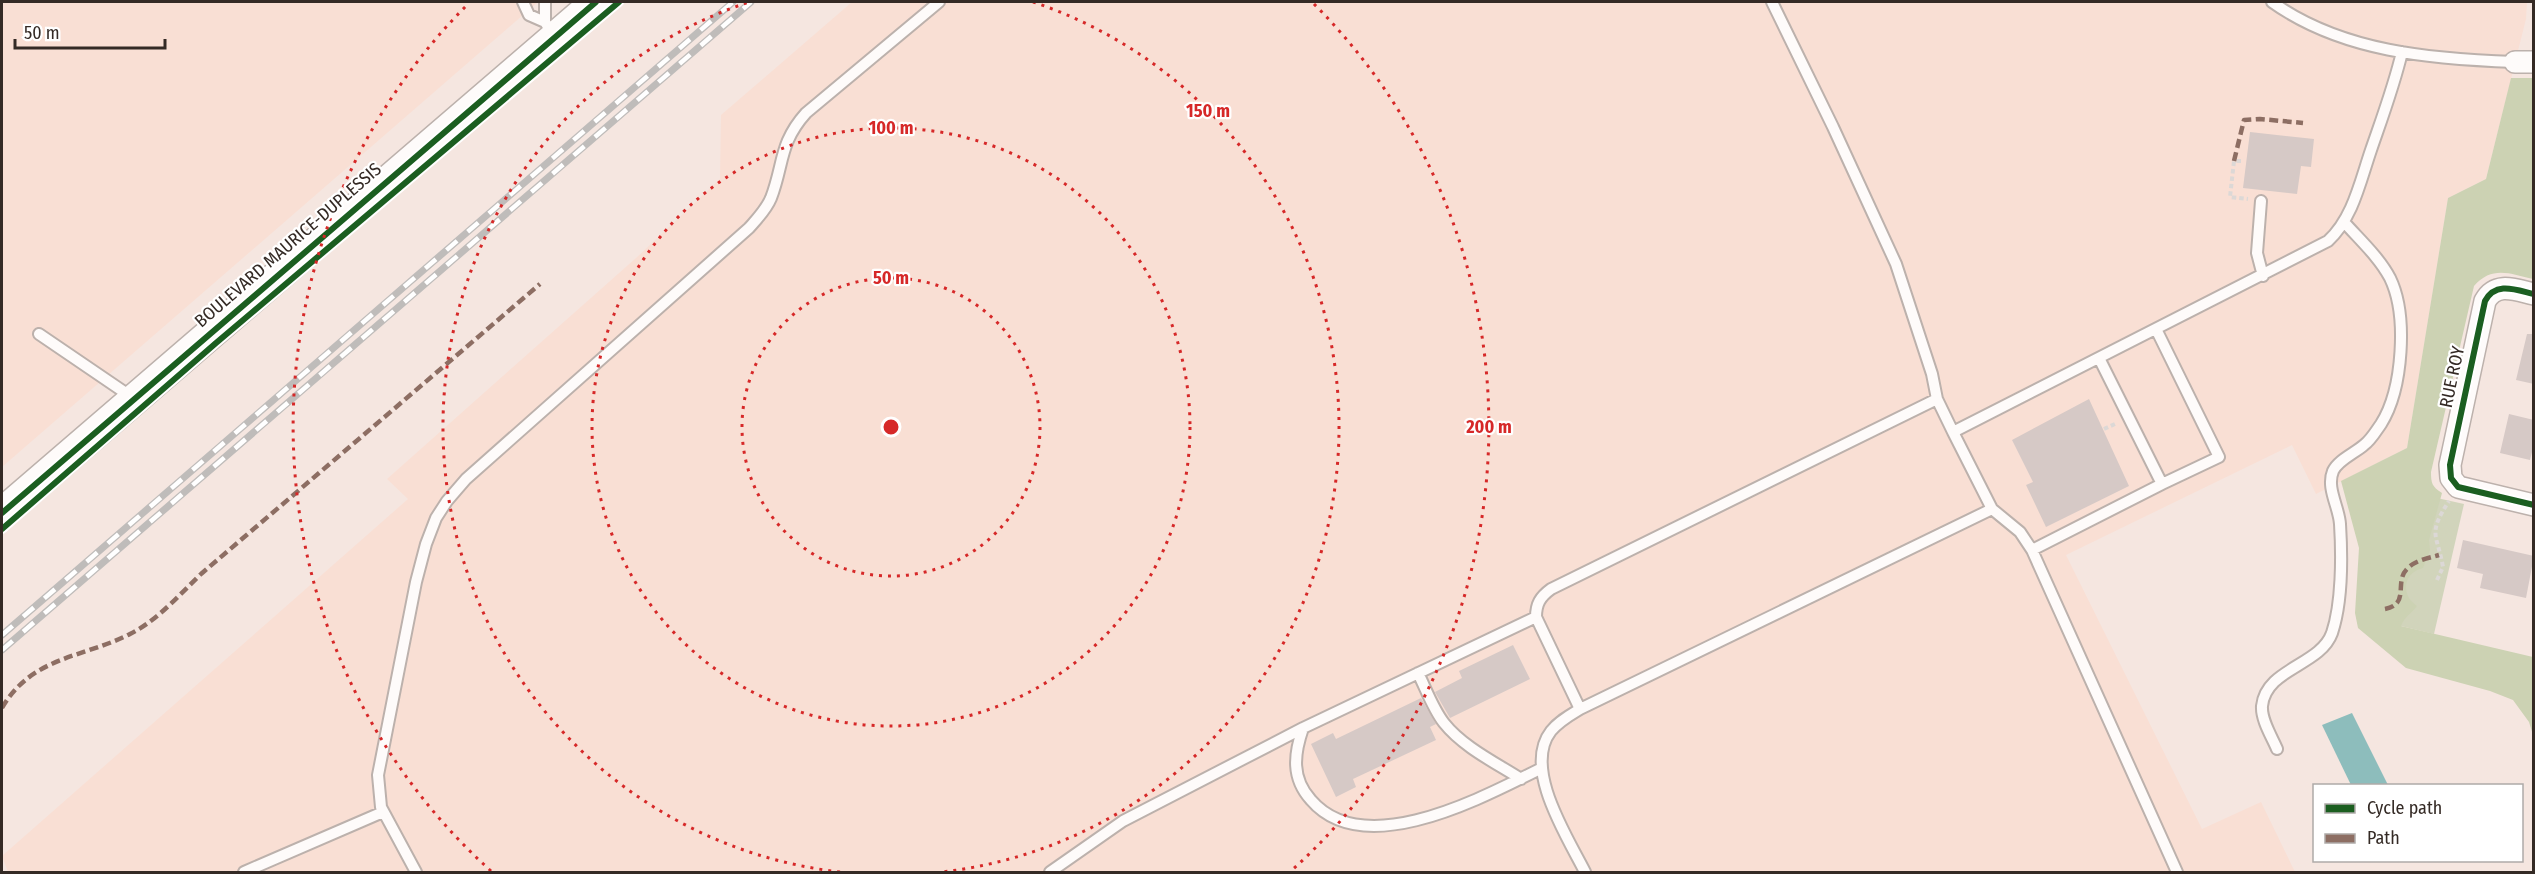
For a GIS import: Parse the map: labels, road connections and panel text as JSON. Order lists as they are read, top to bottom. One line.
{"streets":{"street":["BOULEVARD MAURICE-DUPLESSIS","RUE ROY"]},"legend":["Cycle path","Path"],"scale_bar":"50 m","rings":["150 m","100 m","50 m","200 m"]}
